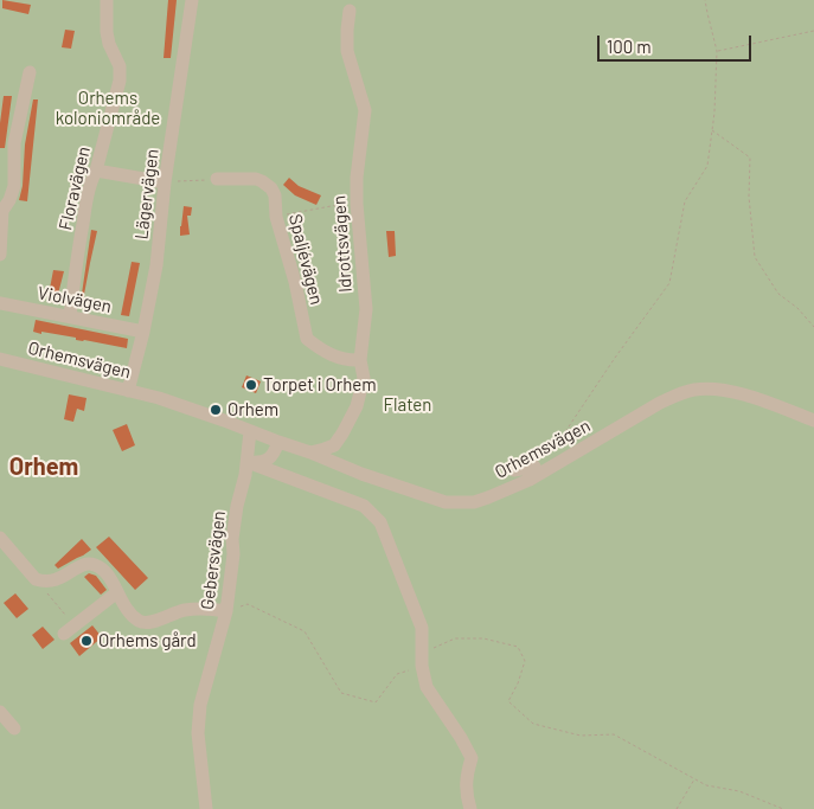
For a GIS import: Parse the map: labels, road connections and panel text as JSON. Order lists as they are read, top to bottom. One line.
{"streets":{"street":["Floravägen","Lägervägen","Idrottsvägen","Spaljévägen","Violvägen","Orhemsvägen","Gebersvägen"]},"crossings":[["Floravägen","Violvägen"],["Lägervägen","Violvägen"],["Lägervägen","Orhemsvägen"],["Idrottsvägen","Spaljévägen"],["Idrottsvägen","Orhemsvägen"]],"districts":["Orhem"],"parks":["Orhems koloniområde","Flaten"],"places":["Torpet i Orhem","Orhem","Orhems gård"],"scale_bar":"100 m"}
